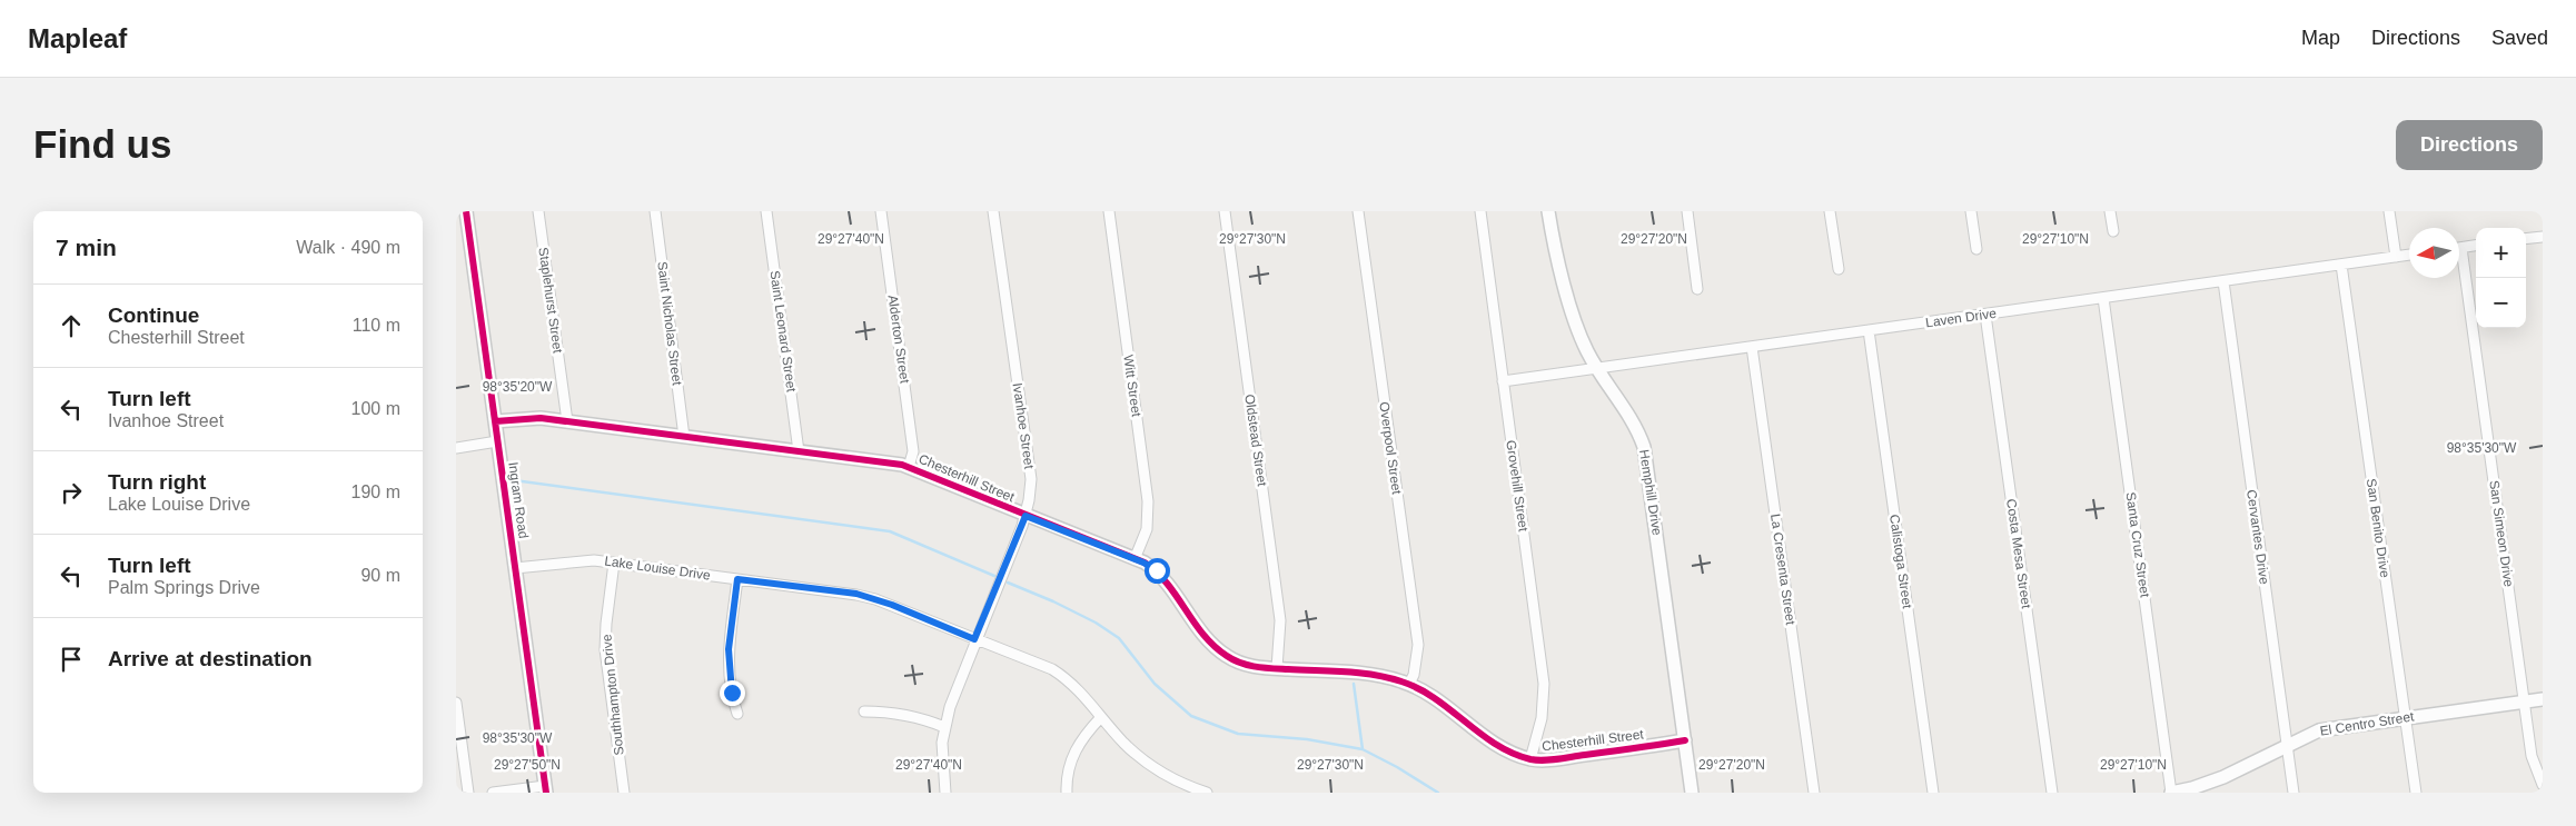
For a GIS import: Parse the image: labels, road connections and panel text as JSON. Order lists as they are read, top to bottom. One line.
{"streets":{"street":["Staplehurst Street","Laven Drive","Saint Nicholas Street","Saint Leonard Street","Alderton Street","Witt Street","Ivanhoe Street","Oldstead Street","Overpool Street","Chesterhill Street","Grovehill Street","Hemphill Drive","Ingram Road","San Benito Drive","San Simeon Drive","Cervantes Drive","Santa Cruz Street","Costa Mesa Street","Calistoga Street","Lake Louise Drive","La Cresenta Street","Southhampton Drive","El Centro Street"]},"crossings":[["Staplehurst Street","Chesterhill Street"],["Laven Drive","Grovehill Street"],["Laven Drive","Hemphill Drive"],["Laven Drive","San Benito Drive"],["Laven Drive","Cervantes Drive"],["Laven Drive","Santa Cruz Street"],["Laven Drive","Costa Mesa Street"],["Laven Drive","Calistoga Street"],["Laven Drive","La Cresenta Street"],["Saint Nicholas Street","Chesterhill Street"],["Saint Leonard Street","Chesterhill Street"],["Alderton Street","Chesterhill Street"],["Witt Street","Chesterhill Street"],["Ivanhoe Street","Chesterhill Street"],["Ivanhoe Street","Lake Louise Drive"],["Oldstead Street","Chesterhill Street"],["Overpool Street","Chesterhill Street"],["Chesterhill Street","Grovehill Street"],["Chesterhill Street","Hemphill Drive"],["Chesterhill Street","Ingram Road"],["Ingram Road","Lake Louise Drive"],["San Benito Drive","El Centro Street"],["San Simeon Drive","El Centro Street"],["Cervantes Drive","El Centro Street"],["Santa Cruz Street","El Centro Street"],["Lake Louise Drive","Southhampton Drive"]],"north":"left","page":{"header":"Mapleaf","nav":["Map","Directions","Saved"],"buttons":"Directions","title":"Find us","heading":["7 min","Walk · 490 m"],"map_buttons":["+","−"],"list":[["Continue","Chesterhill Street","110 m"],["Turn left","Ivanhoe Street","100 m"],["Turn right","Lake Louise Drive","190 m"],["Turn left","Palm Springs Drive","90 m"],"Arrive at destination"]},"coordinates":["29°27'40\"N","29°27'30\"N","29°27'20\"N","29°27'10\"N","98°35'20\"W","98°35'30\"W","29°27'50\"N"]}
